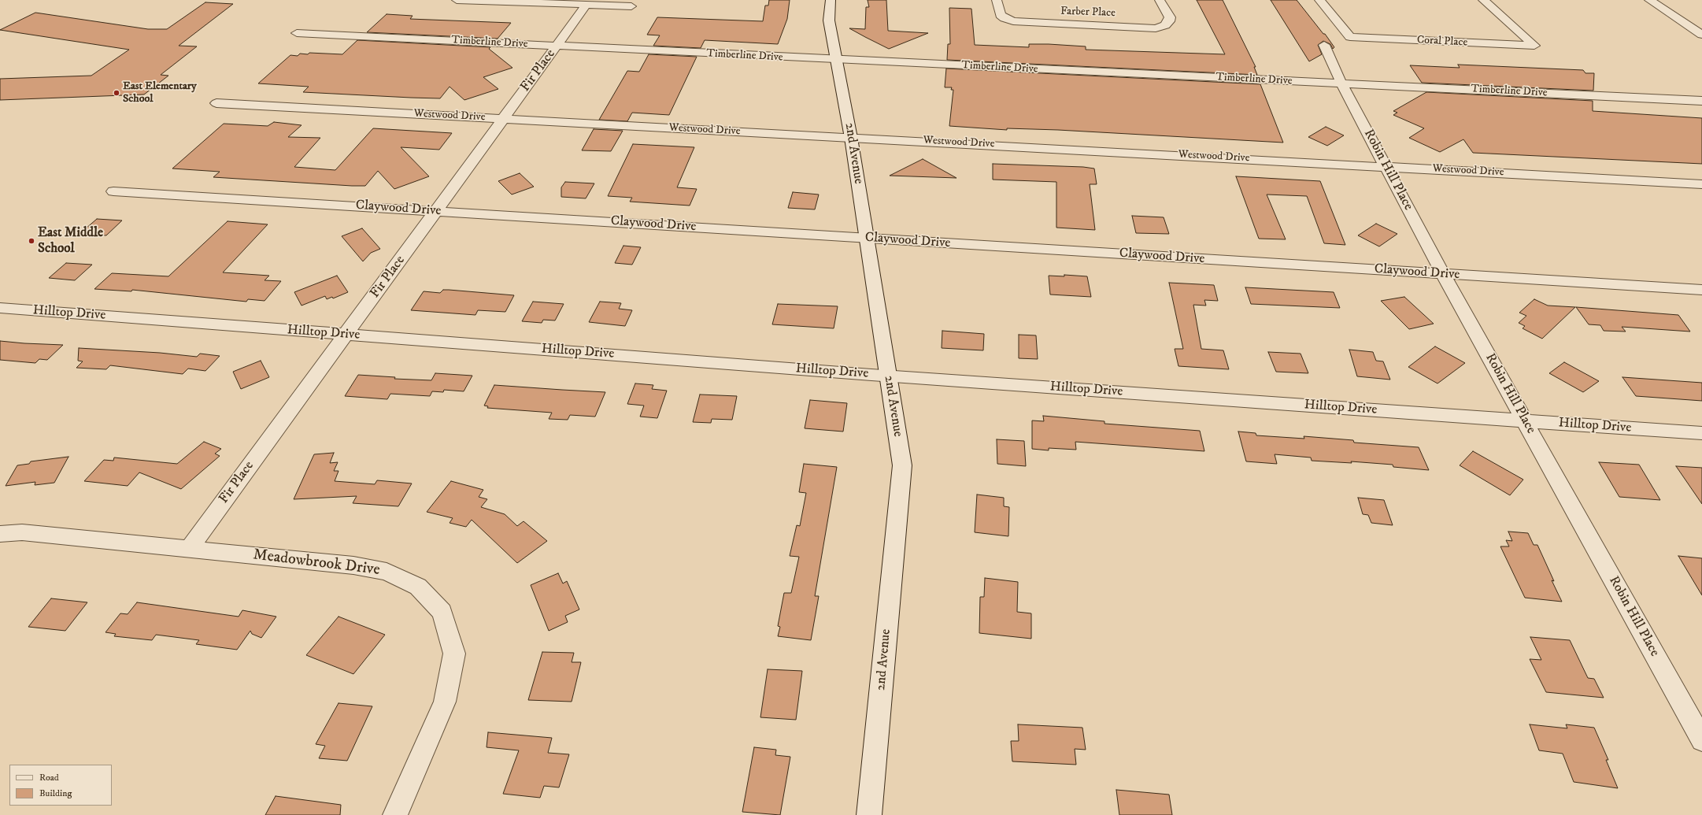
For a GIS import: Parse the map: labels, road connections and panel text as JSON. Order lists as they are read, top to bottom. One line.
{"streets":{"street":["Farber Place","Coral Place","Timberline Drive","Fir Place","Westwood Drive","2nd Avenue","Robin Hill Place","Claywood Drive","Hilltop Drive","Meadowbrook Drive"]},"crossings":[["Timberline Drive","Fir Place"],["Timberline Drive","2nd Avenue"],["Timberline Drive","Robin Hill Place"],["Fir Place","Westwood Drive"],["Fir Place","Claywood Drive"],["Fir Place","Hilltop Drive"],["Fir Place","Meadowbrook Drive"],["Westwood Drive","2nd Avenue"],["Westwood Drive","Robin Hill Place"],["2nd Avenue","Claywood Drive"],["2nd Avenue","Hilltop Drive"],["Robin Hill Place","Claywood Drive"],["Robin Hill Place","Hilltop Drive"]],"places":["East Elementary School","East Middle School"],"legend":["Road","Building"]}
